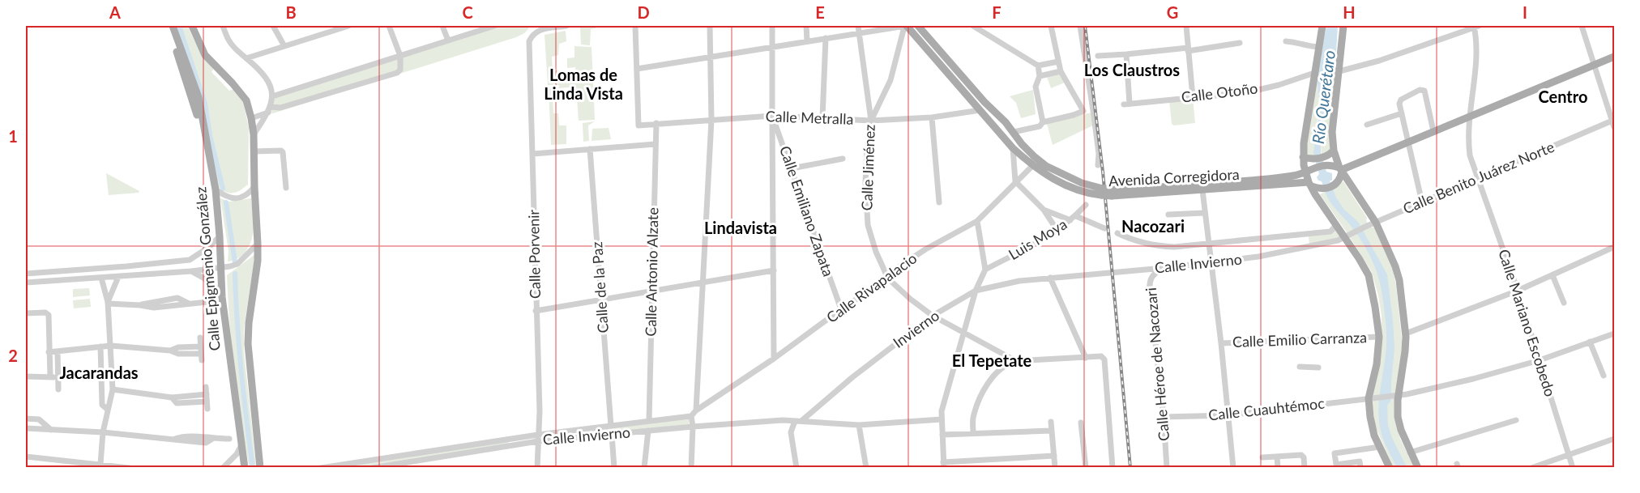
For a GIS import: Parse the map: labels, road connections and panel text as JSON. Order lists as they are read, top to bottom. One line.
{"streets":{"main road":["Avenida Corregidora","Calle Epigmenio González"],"street":["Calle Otoño","Calle Metralla","Calle Jiménez","Calle Benito Juárez Norte","Calle Emiliano Zapata","Luis Moya","Calle Porvenir","Calle Invierno","Calle Antonio Alzate","Calle de la Paz","Calle Rivapalacio","Calle Mariano Escobedo","Invierno","Calle Emilio Carranza","Calle Héroe de Nacozari","Calle Cuauhtémoc"]},"crossings":[["Calle Metralla","Calle Jiménez"],["Calle Metralla","Avenida Corregidora"],["Calle Metralla","Calle Emiliano Zapata"],["Calle Metralla","Calle Antonio Alzate"],["Calle Jiménez","Calle Rivapalacio"],["Calle Jiménez","Invierno"],["Avenida Corregidora","Calle Rivapalacio"],["Calle Benito Juárez Norte","Calle Invierno"],["Calle Benito Juárez Norte","Calle Mariano Escobedo"],["Calle Emiliano Zapata","Calle Rivapalacio"],["Calle Porvenir","Calle Invierno"],["Calle Invierno","Calle Antonio Alzate"],["Calle Invierno","Calle de la Paz"],["Calle Invierno","Calle Rivapalacio"],["Calle Invierno","Invierno"],["Calle Invierno","Calle Héroe de Nacozari"],["Calle Mariano Escobedo","Calle Cuauhtémoc"],["Calle Héroe de Nacozari","Calle Cuauhtémoc"]],"districts":["Los Claustros","Lomas de Linda Vista","Centro","Nacozari","Lindavista","El Tepetate","Jacarandas"],"water":["Río Querétaro"],"grid":{"columns":["A","B","C","D","E","F","G","H","I"],"rows":["1","2"]}}
